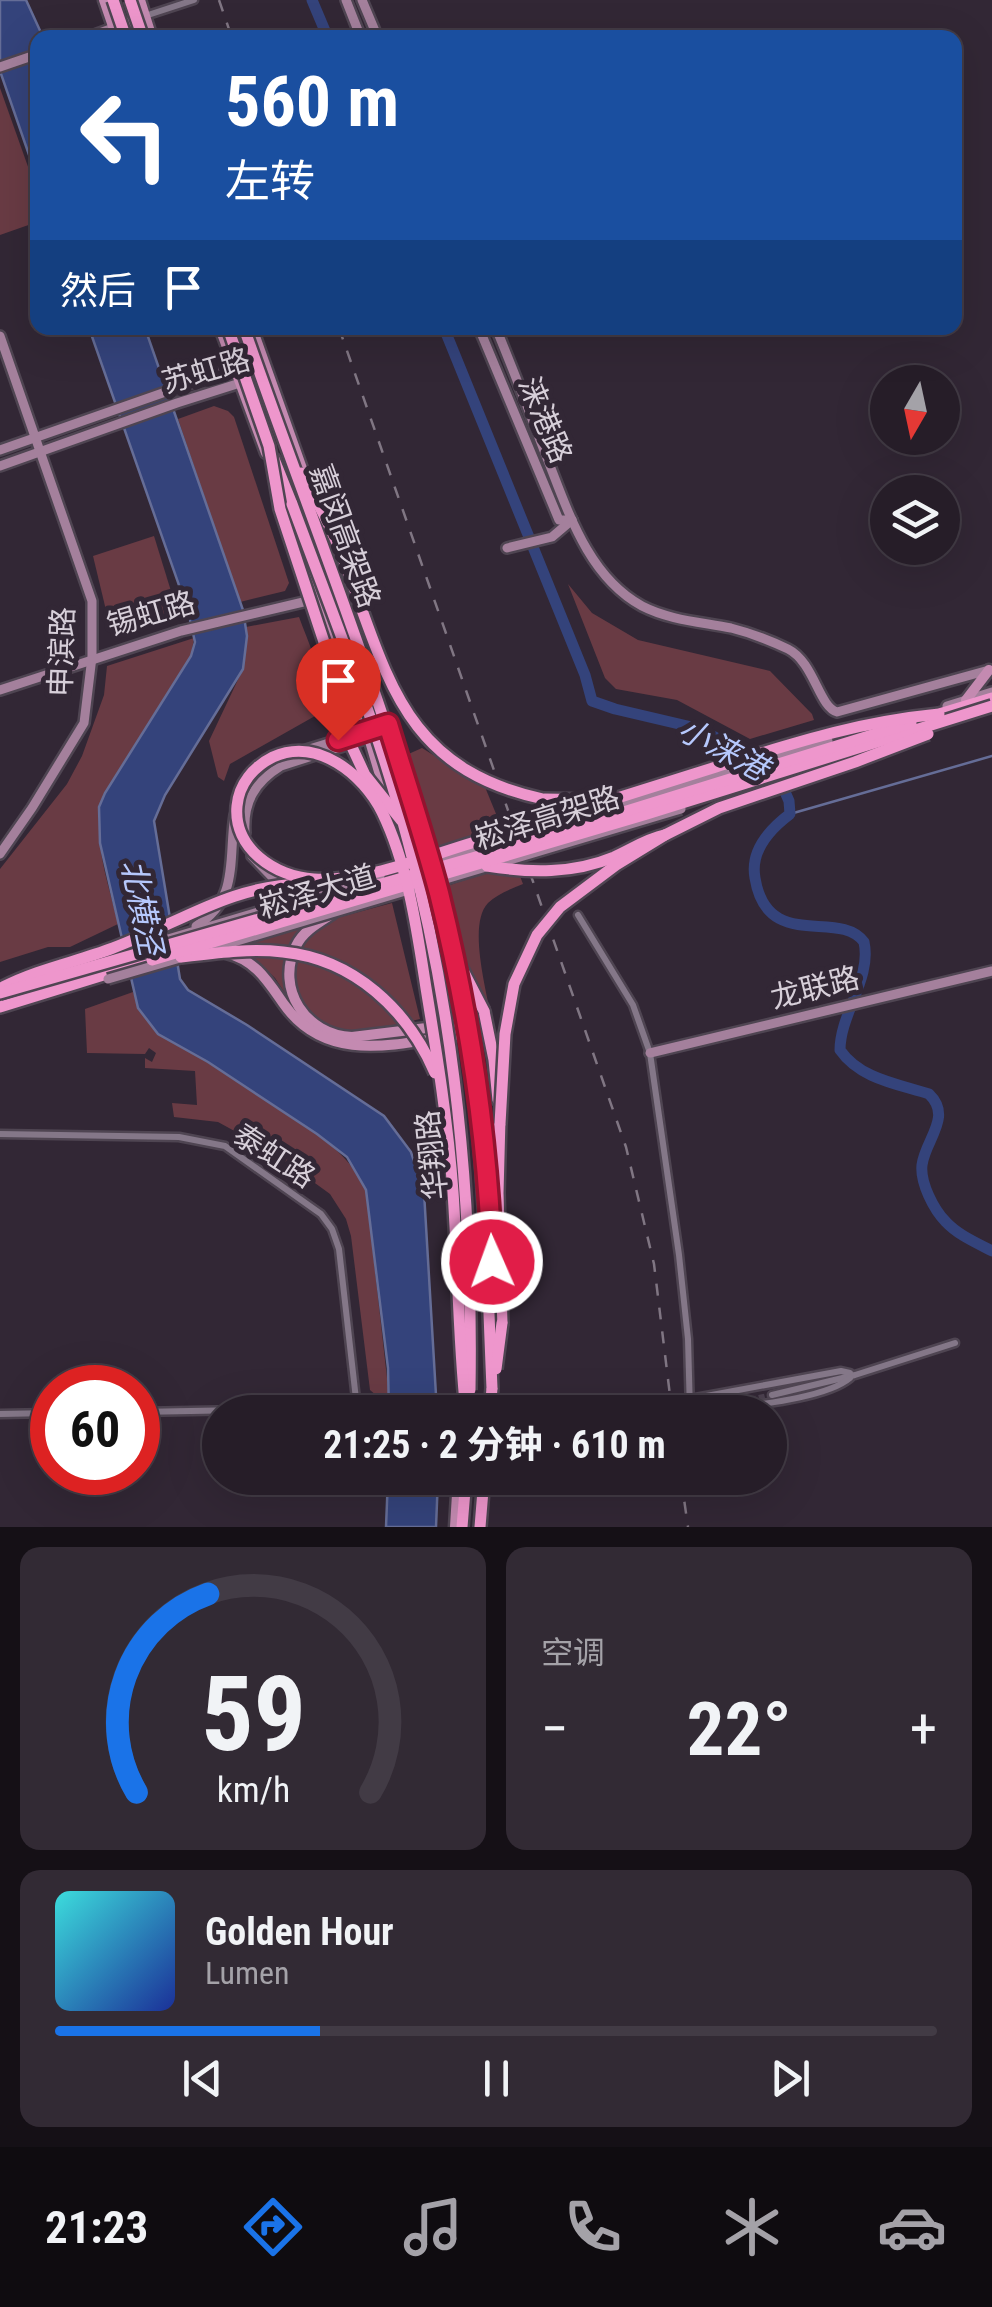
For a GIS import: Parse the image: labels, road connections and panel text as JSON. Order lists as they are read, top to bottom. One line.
{"streets":{"highway":["嘉闵高架路","崧泽高架路"],"main road":["苏虹路","涞港路","锡虹路","申滨路","崧泽大道","龙联路","华翔路"],"street":["泰虹路"]},"crossings":[["苏虹路","申滨路"],["苏虹路","华翔路"],["锡虹路","申滨路"],["锡虹路","华翔路"],["崧泽高架路","崧泽大道"]],"water":["小涞港","北横泾"],"north":"bottom","page":{"turn":["560 m","左转"],"then":"然后","limit":"60","trip":"21:25 · 2 分钟 · 610 m","tile":"空调","heat":["−","22°","+"],"song":["Golden Hour","Lumen"],"tabs":"21:23","gauge":["59","km/h"]}}
